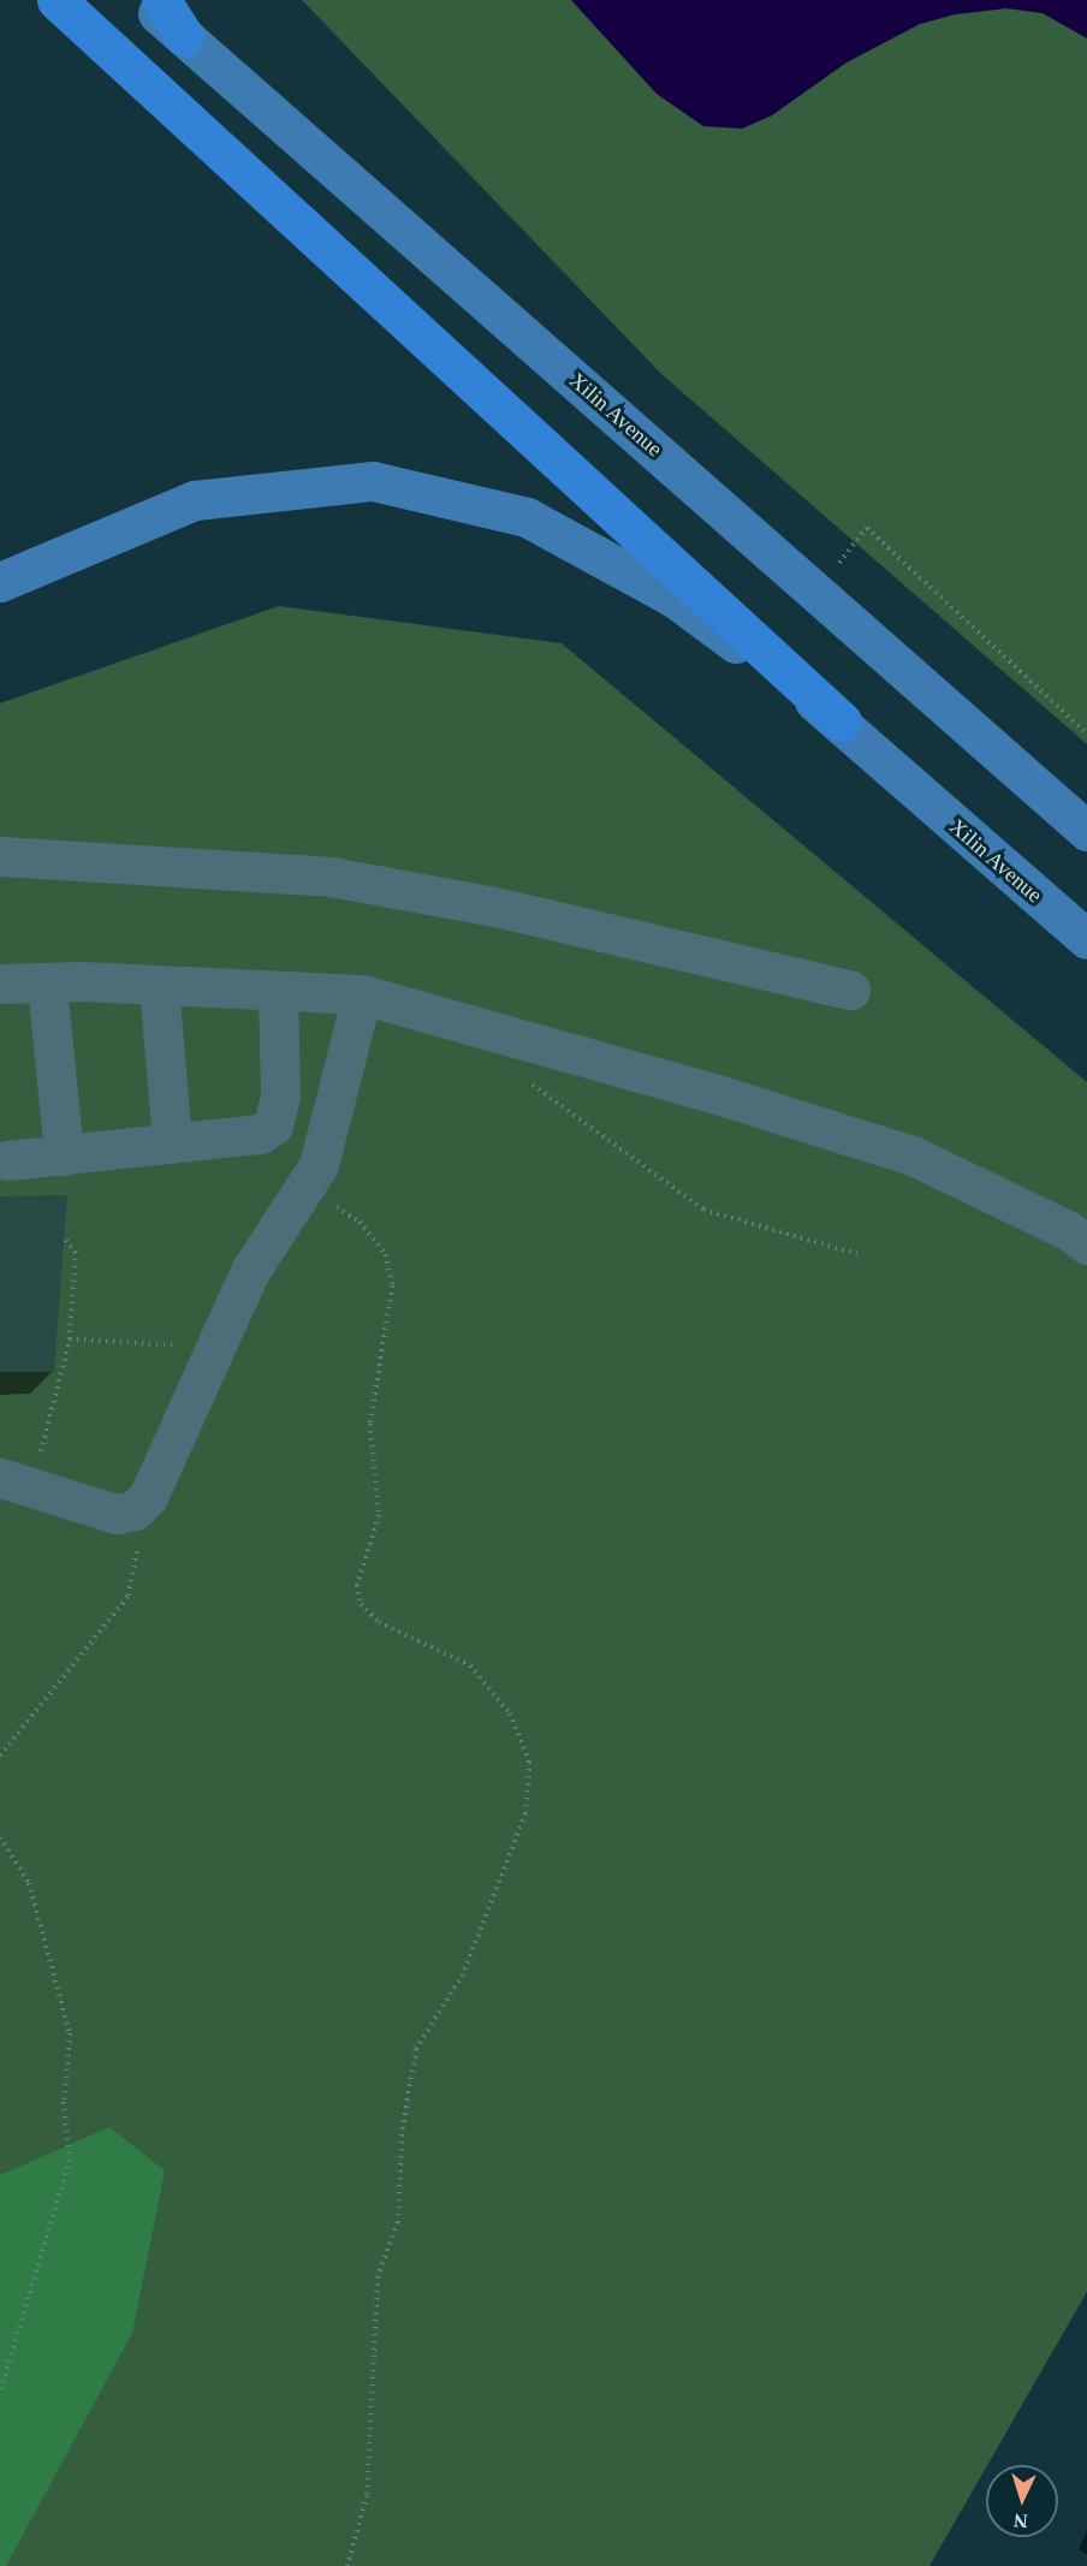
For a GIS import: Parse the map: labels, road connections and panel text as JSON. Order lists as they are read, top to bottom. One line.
{"streets":{"main road":["Xilin Avenue"]},"north":"bottom"}
